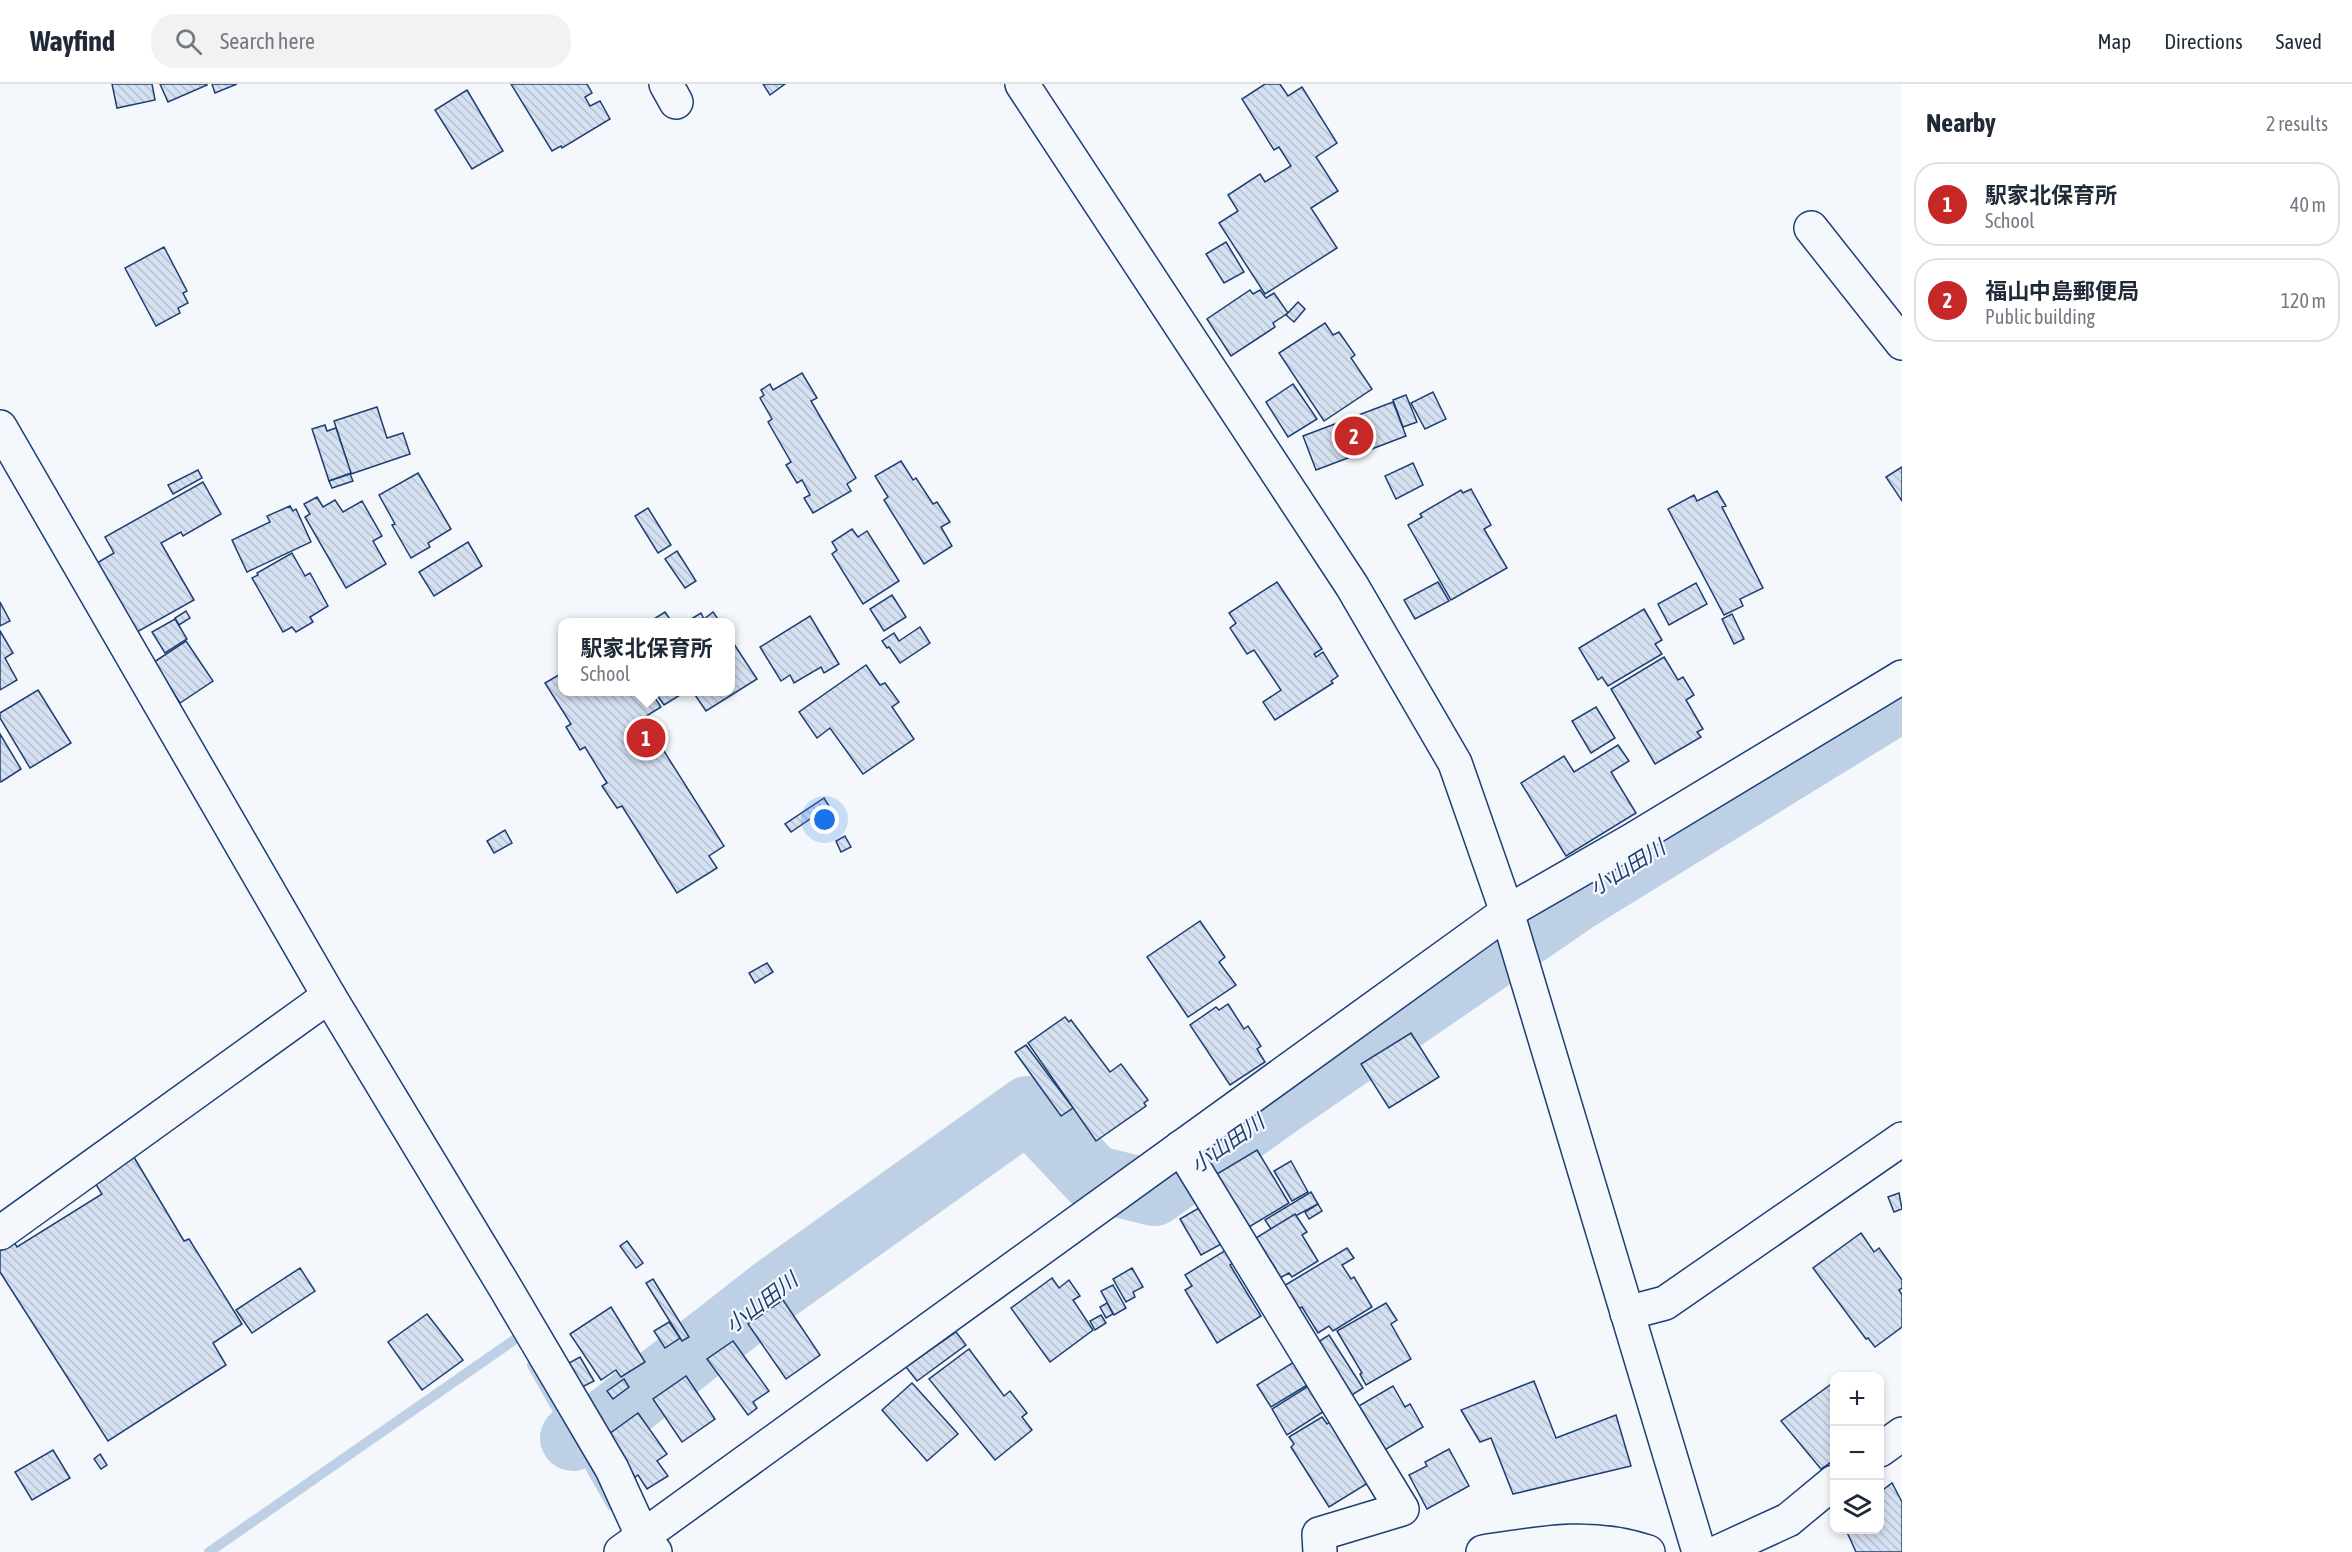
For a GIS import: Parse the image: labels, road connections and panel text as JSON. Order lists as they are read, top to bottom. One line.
{"water":["小山田川"],"page":{"header":"Wayfind","search":"Search here","nav":["Map","Directions","Saved"],"heading":["Nearby","2 results"],"list":[{"mark":"1","name":"駅家北保育所","note":"School","value":"40 m"},{"mark":"2","name":"福山中島郵便局","note":"Public building","value":"120 m"}],"pins":["2","1"],"popup":["駅家北保育所","School"],"map_buttons":["+","−"]}}
